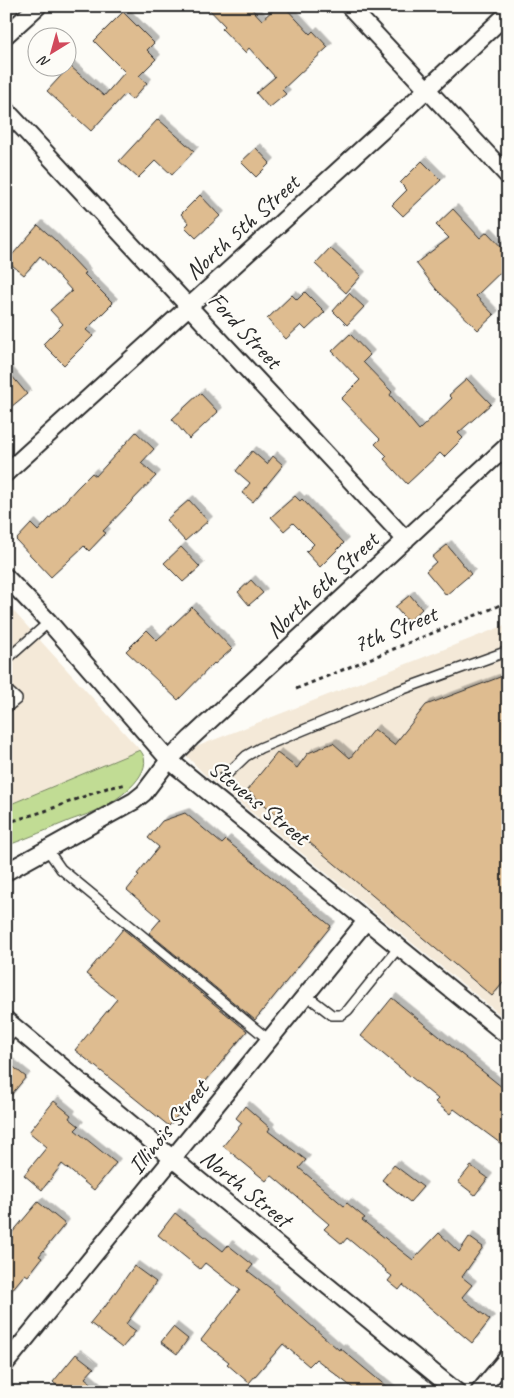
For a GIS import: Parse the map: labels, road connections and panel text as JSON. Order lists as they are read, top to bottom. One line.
{"streets":{"street":["North 5th Street","Ford Street","North 6th Street","Stevens Street","Illinois Street","North Street"],"path":["7th Street"]},"crossings":[["North 5th Street","Ford Street"],["Ford Street","North 6th Street"],["North 6th Street","Stevens Street"],["Stevens Street","Illinois Street"],["Illinois Street","North Street"]],"north":"bottom left"}
